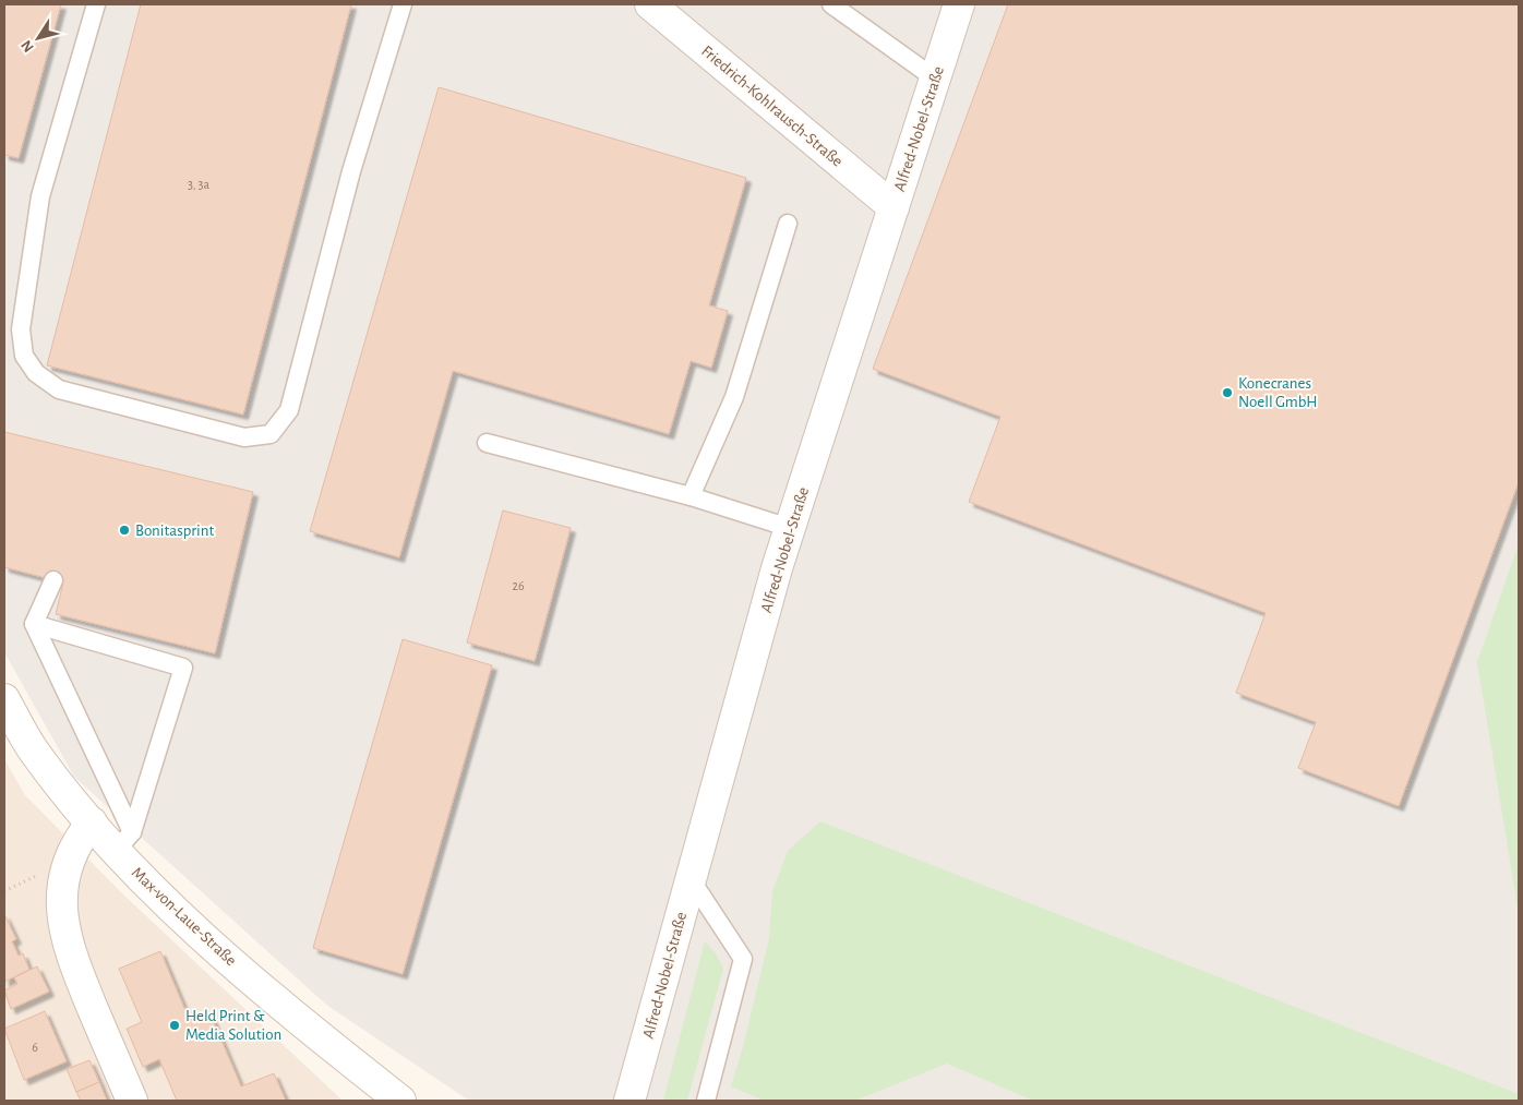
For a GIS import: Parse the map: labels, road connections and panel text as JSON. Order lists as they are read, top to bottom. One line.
{"streets":{"street":["Friedrich-Kohlrausch-Straße","Alfred-Nobel-Straße","Max-von-Laue-Straße"]},"crossings":[["Friedrich-Kohlrausch-Straße","Alfred-Nobel-Straße"]],"places":["Konecranes Noell GmbH","Bonitasprint","Held Print & Media Solution"],"house_numbers":["3, 3a","26","6"],"north":"bottom left"}
